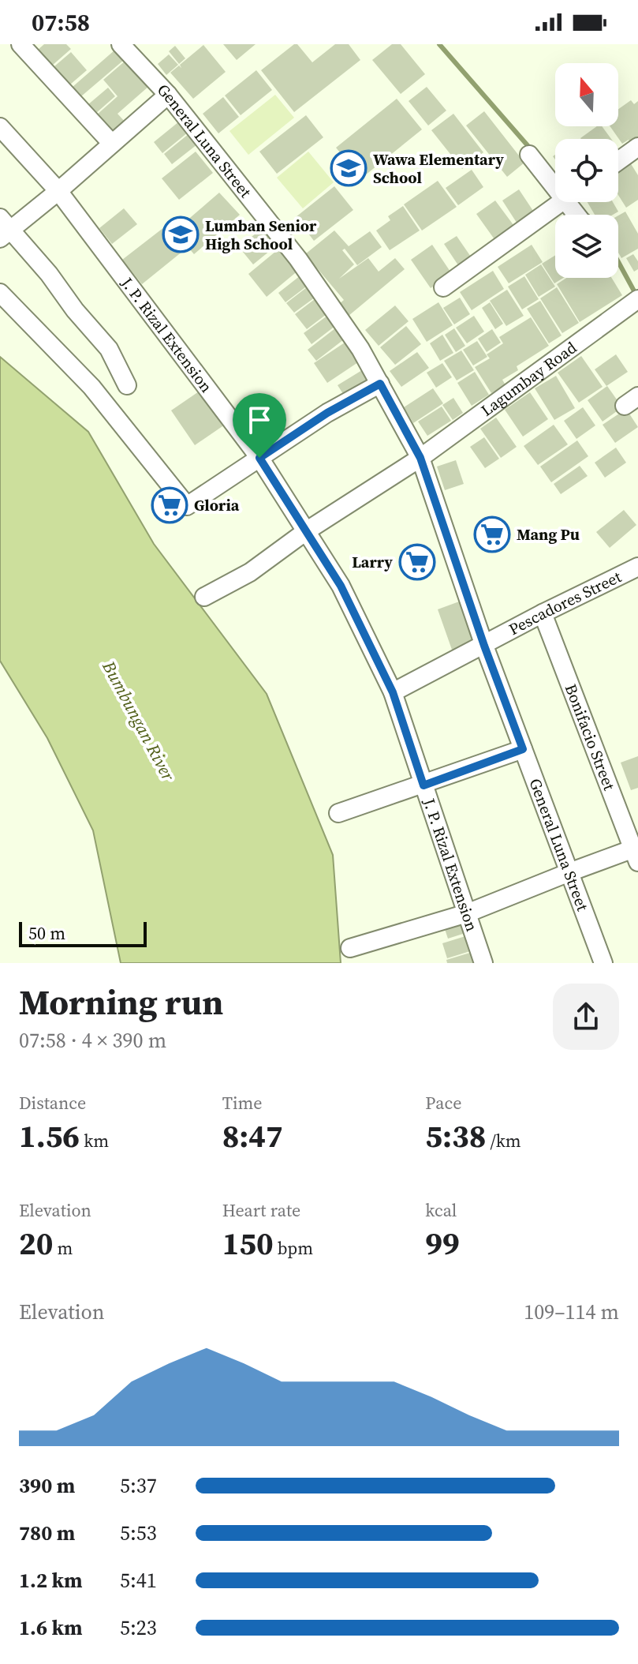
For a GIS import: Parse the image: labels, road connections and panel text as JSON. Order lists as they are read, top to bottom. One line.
{"streets":{"street":["General Luna Street","J. P. Rizal Extension","Lagumbay Road","Pescadores Street","Bonifacio Street"]},"crossings":[["General Luna Street","Lagumbay Road"],["General Luna Street","Pescadores Street"],["J. P. Rizal Extension","Lagumbay Road"],["J. P. Rizal Extension","Pescadores Street"],["Pescadores Street","Bonifacio Street"]],"water":["Bumbungan River"],"places":{"school or university":["Wawa Elementary School","Lumban Senior High School"],"supermarket":["Gloria","Mang Pu","Larry"]},"scale_bar":"50 m","north":"top","page":{"status":"07:58","scale":"50 m","heading":["Morning run","07:58 · 4 × 390 m"],"stats":[["Distance","1.56 km"],["Time","8:47"],["Pace","5:38 /km"],["Elevation","20 m"],["Heart rate","150 bpm"],["kcal","99"]],"chart":["Elevation","109–114 m"],"list":[{"name":"390 m","note":"5:37"},{"name":"780 m","note":"5:53"},{"name":"1.2 km","note":"5:41"},{"name":"1.6 km","note":"5:23"}]}}
